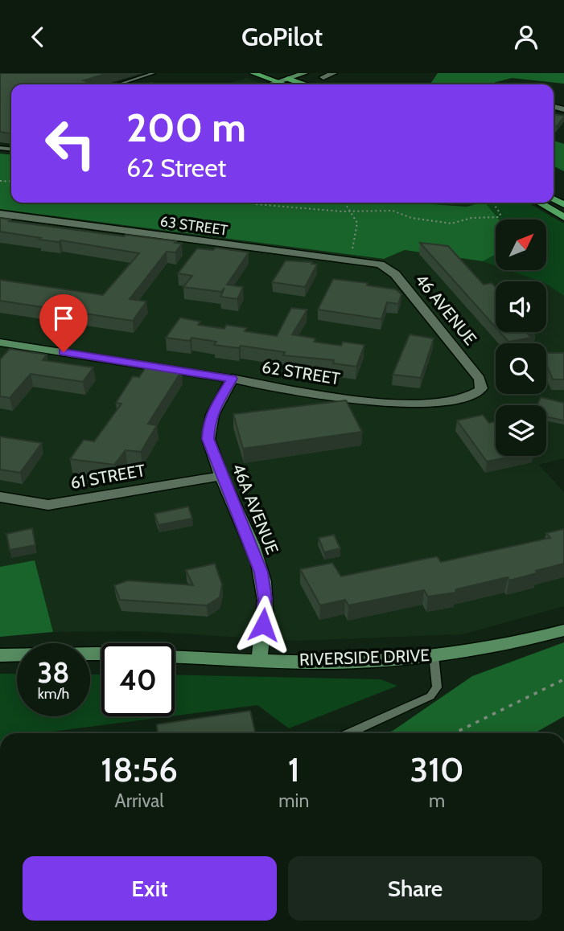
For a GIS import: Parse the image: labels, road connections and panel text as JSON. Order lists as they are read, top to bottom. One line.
{"streets":{"street":["63 STREET","46 AVENUE","62 STREET","61 STREET","46A AVENUE","RIVERSIDE DRIVE"]},"crossings":[["63 STREET","46 AVENUE"],["46 AVENUE","62 STREET"],["62 STREET","46A AVENUE"],["61 STREET","46A AVENUE"],["46A AVENUE","RIVERSIDE DRIVE"]],"north":"top right","page":{"header":"GoPilot","turn":["200 m","62 Street"],"speed":"38 km/h","limit":"40","eta":["18:56","Arrival","1","min","310","m"],"buttons":["Exit","Share"]}}
